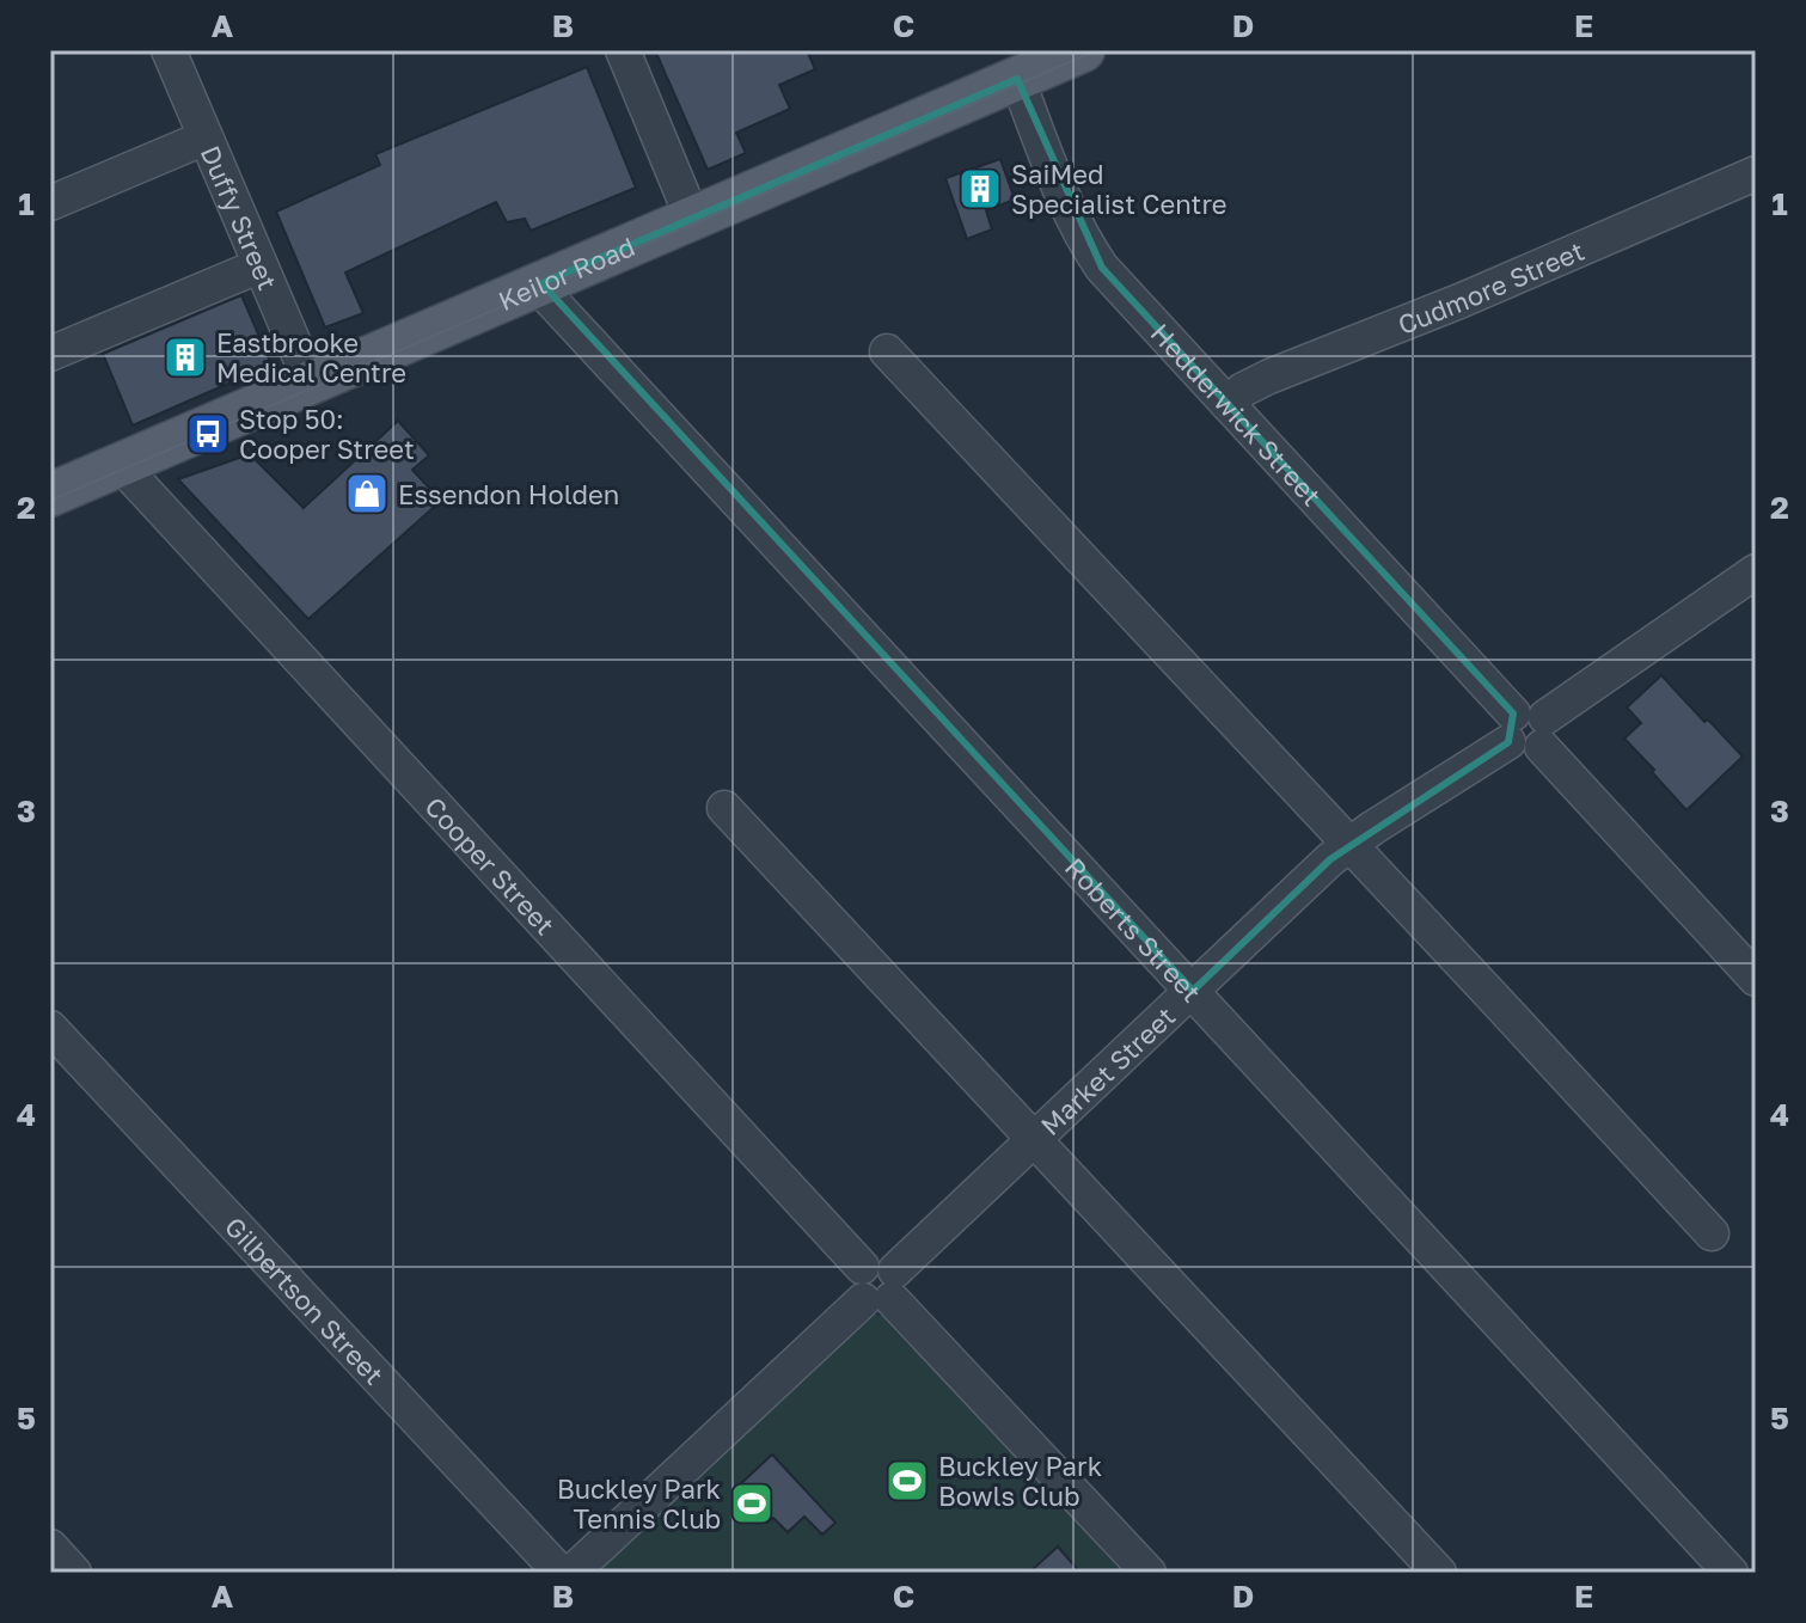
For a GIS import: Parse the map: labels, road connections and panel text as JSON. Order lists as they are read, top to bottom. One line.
{"streets":{"main road":["Keilor Road"],"street":["Duffy Street","Cudmore Street","Hedderwick Street","Cooper Street","Roberts Street","Market Street","Gilbertson Street"]},"crossings":[["Duffy Street","Keilor Road"],["Keilor Road","Hedderwick Street"],["Keilor Road","Cooper Street"],["Keilor Road","Roberts Street"],["Cudmore Street","Hedderwick Street"],["Hedderwick Street","Market Street"],["Cooper Street","Market Street"],["Roberts Street","Market Street"]],"places":{"building":["SaiMed Specialist Centre","Eastbrooke Medical Centre"],"bus stop":["Stop 50: Cooper Street"],"shop":["Essendon Holden"],"sports":["Buckley Park Bowls Club","Buckley Park Tennis Club"]},"grid":{"columns":["A","B","C","D","E"],"rows":["1","2","3","4","5"]}}
